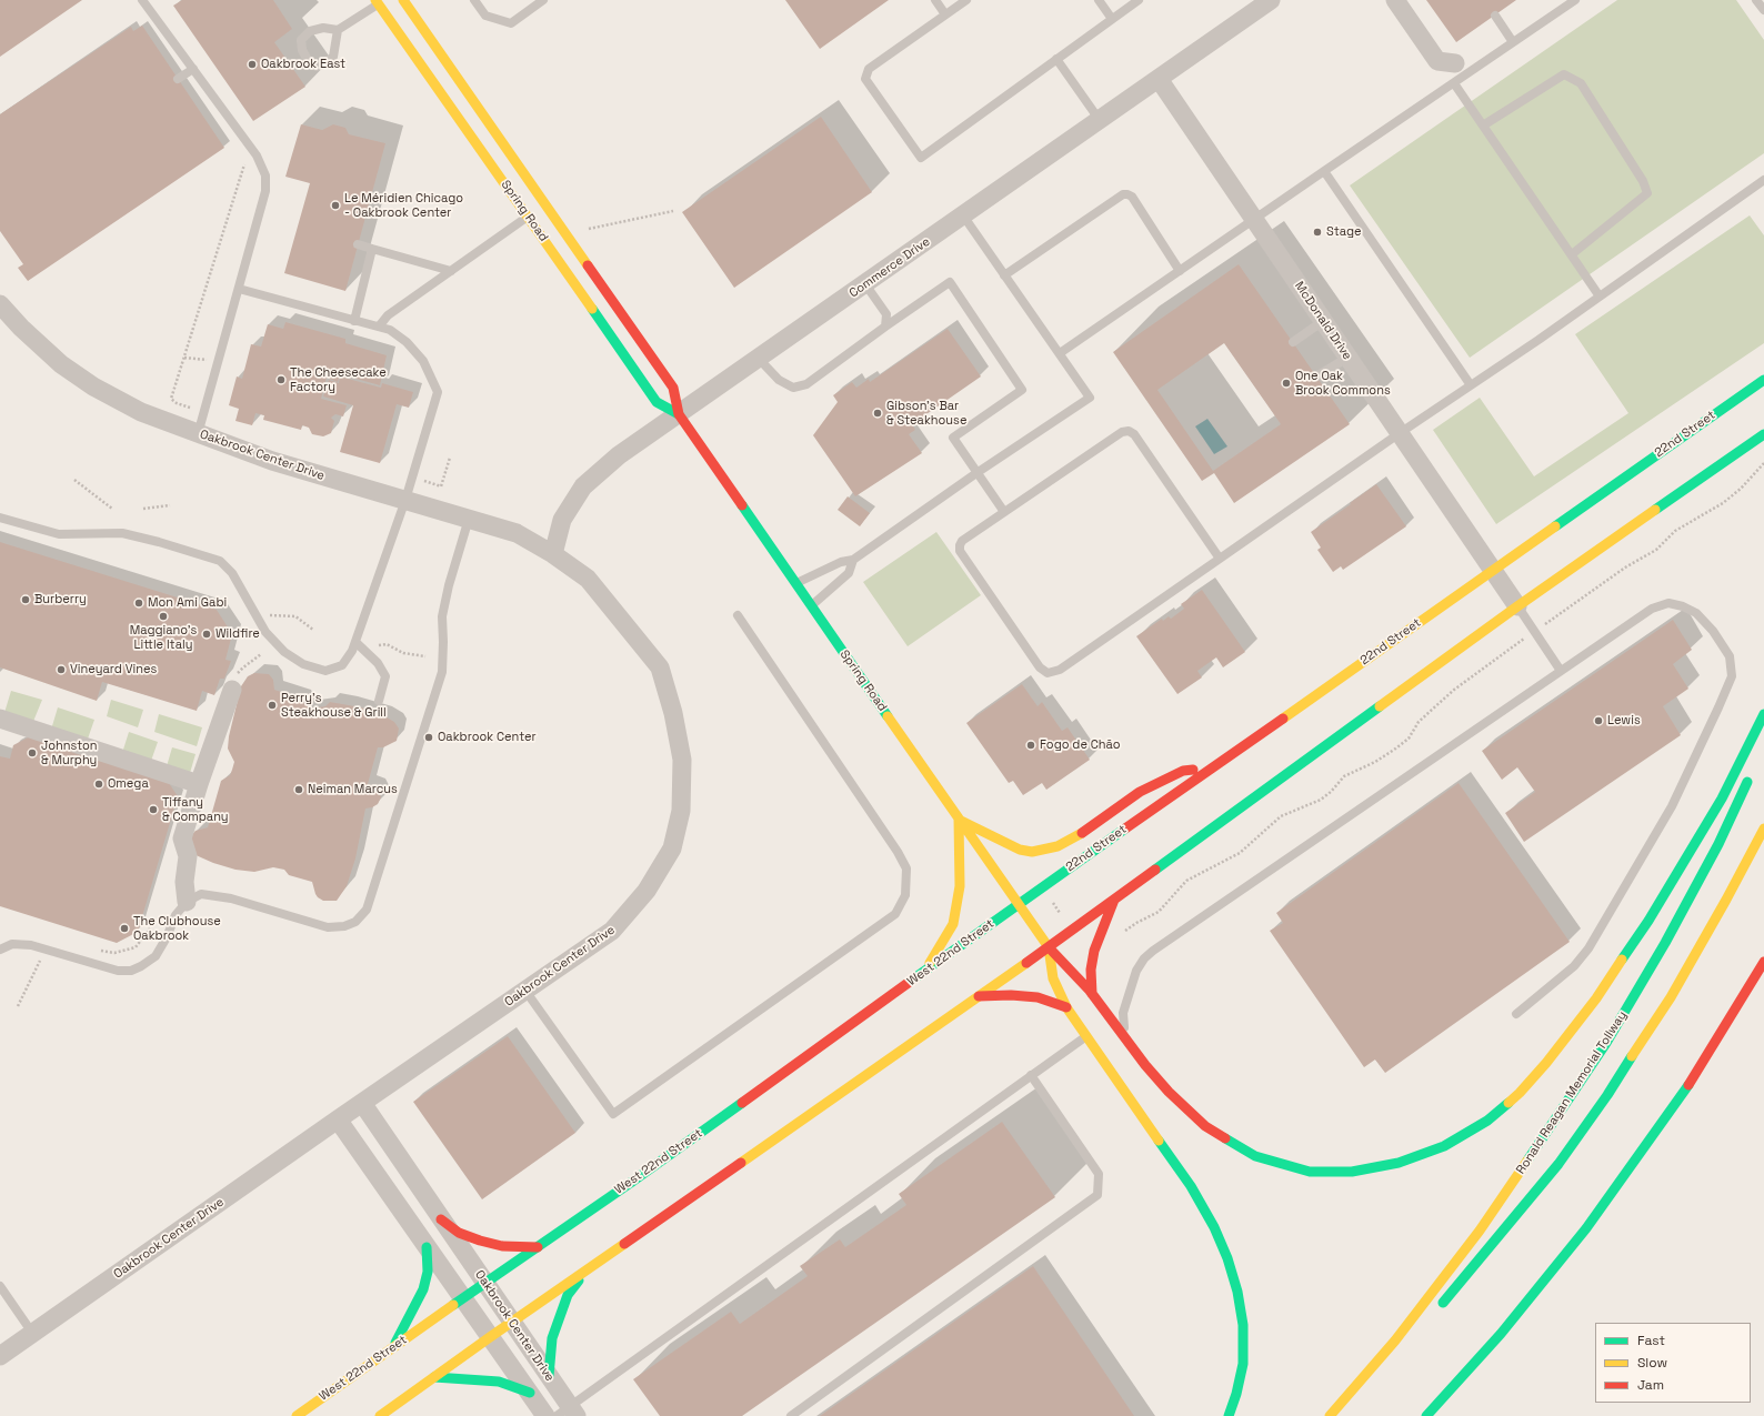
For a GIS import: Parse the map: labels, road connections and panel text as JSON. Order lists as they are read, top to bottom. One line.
{"streets":{"main road":["Spring Road","22nd Street","West 22nd Street","Ronald Reagan Memorial Tollway"],"street":["Commerce Drive","McDonald Drive","Oakbrook Center Drive"]},"crossings":[["Spring Road","Commerce Drive"],["Spring Road","22nd Street"],["Spring Road","West 22nd Street"],["Commerce Drive","McDonald Drive"],["McDonald Drive","22nd Street"],["22nd Street","West 22nd Street"],["Oakbrook Center Drive","West 22nd Street"]],"places":["Oakbrook East","Le Méridien Chicago - Oakbrook Center","Stage","The Cheesecake Factory","One Oak Brook Commons","Gibson's Bar & Steakhouse","Burberry","Mon Ami Gabi","Maggiano's Little Italy","Wildfire","Vineyard Vines","Perry's Steakhouse & Grill","Lewis","Oakbrook Center","Fogo de Chão","Johnston & Murphy","Omega","Neiman Marcus","Tiffany & Company","The Clubhouse Oakbrook"],"legend":["Fast","Slow","Jam"]}
